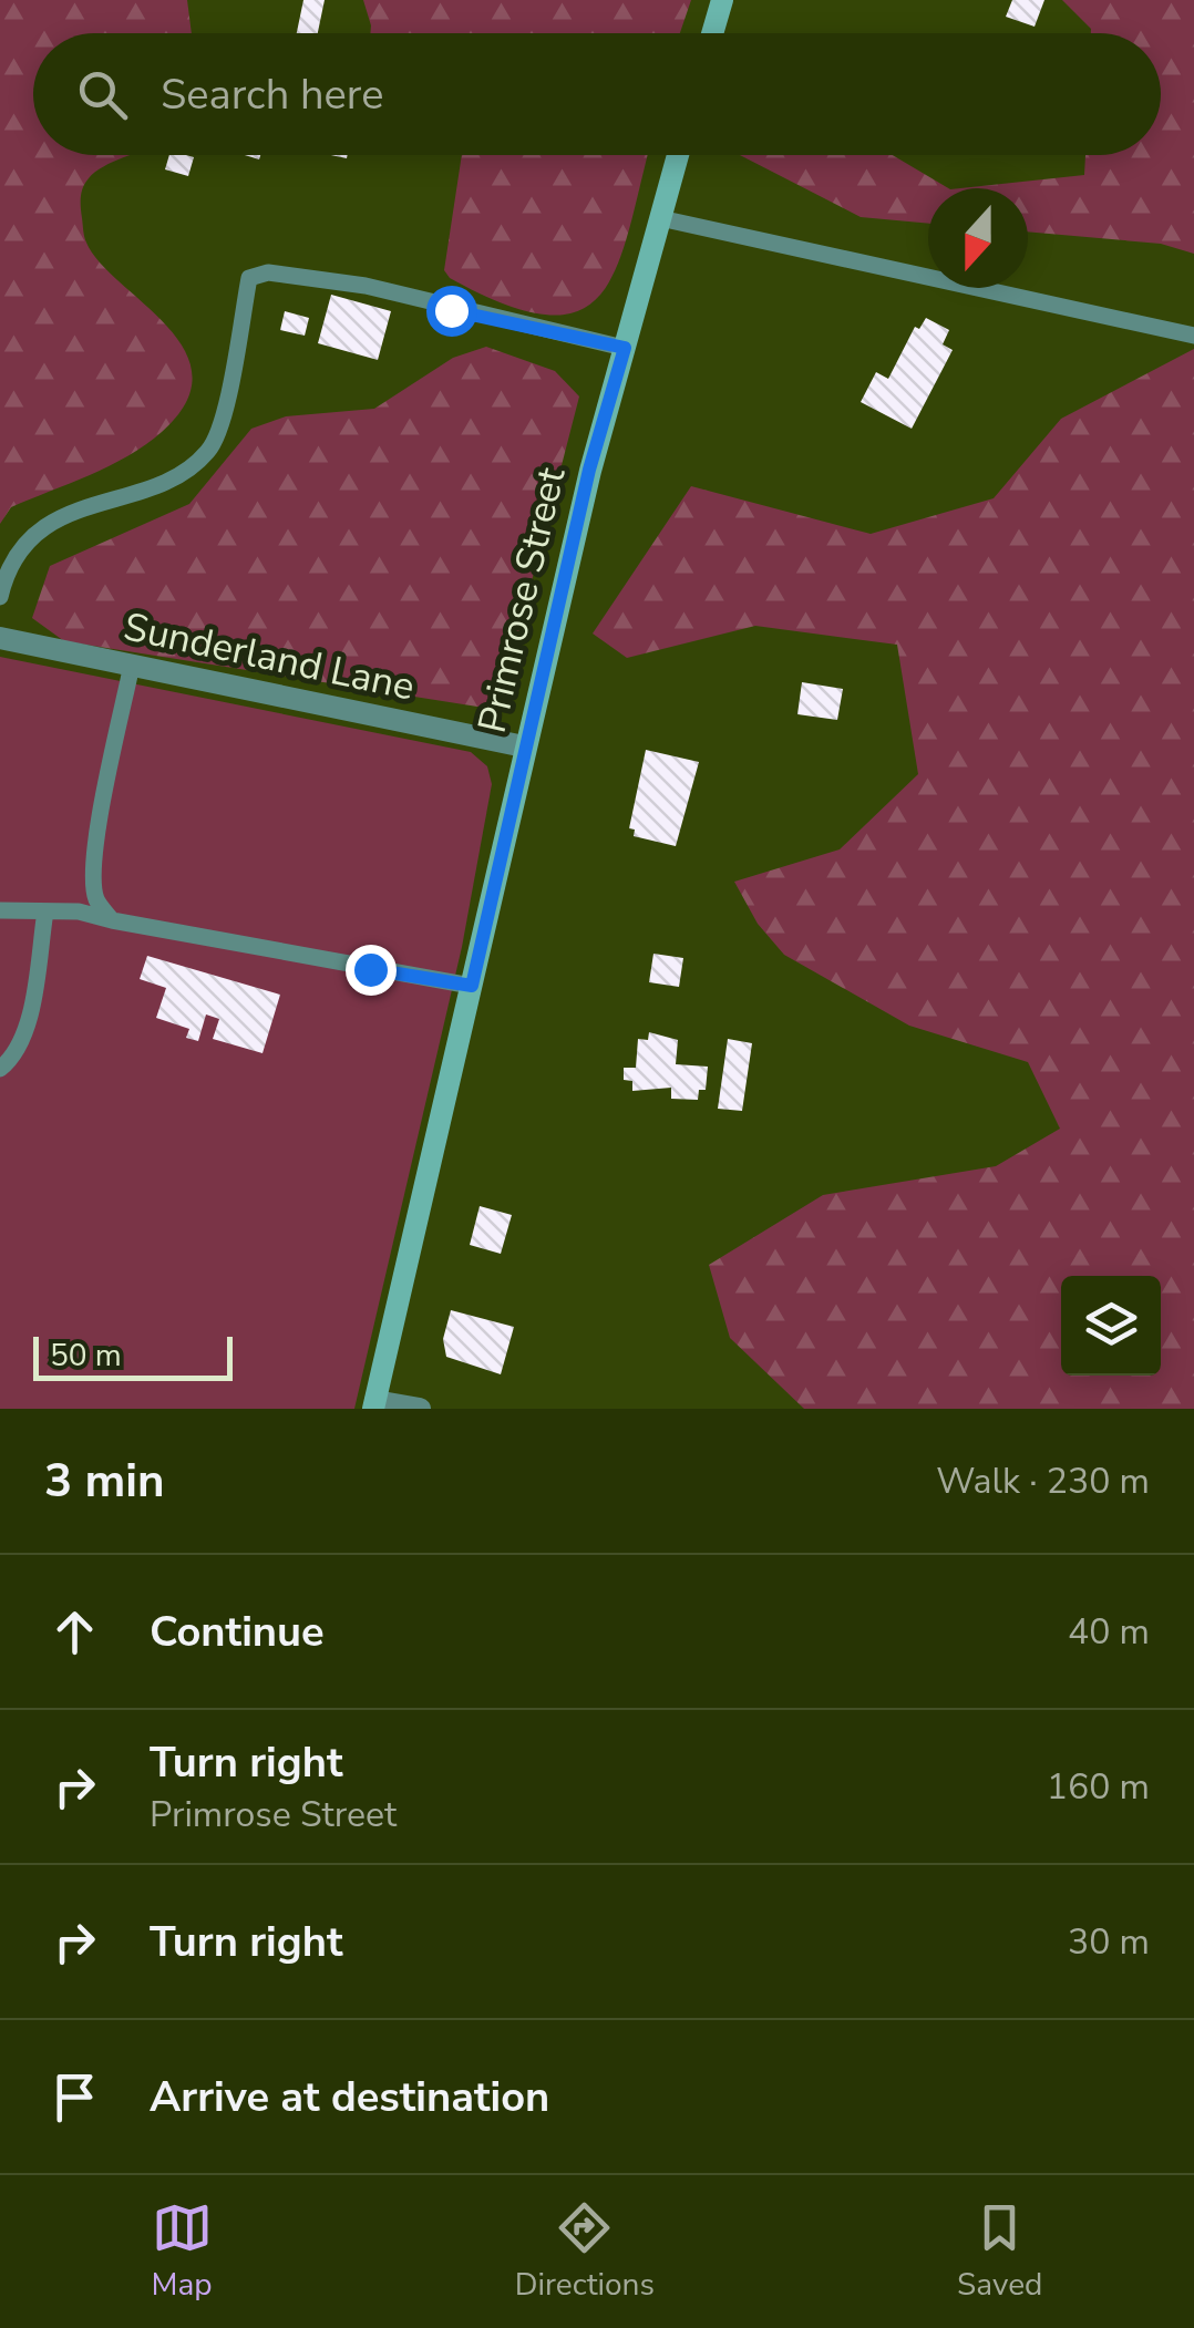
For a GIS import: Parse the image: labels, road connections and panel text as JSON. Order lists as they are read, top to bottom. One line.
{"streets":{"main road":["Primrose Street"],"street":["Sunderland Lane"]},"crossings":[["Primrose Street","Sunderland Lane"]],"scale_bar":"50 m","north":"bottom","page":{"search":"Search here","scale":"50 m","heading":["3 min","Walk · 230 m"],"list":[["Continue","40 m"],["Turn right","Primrose Street","160 m"],["Turn right","30 m"],"Arrive at destination"],"nav":["Map","Directions","Saved"]}}
